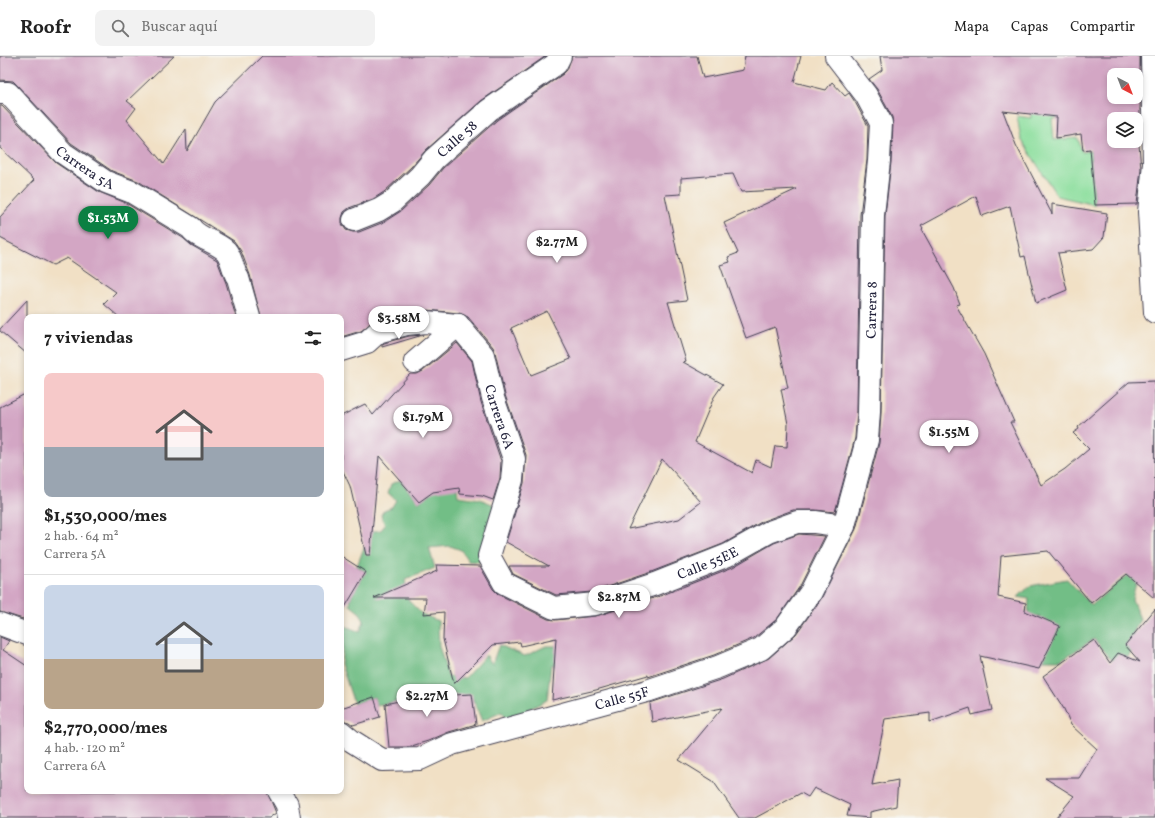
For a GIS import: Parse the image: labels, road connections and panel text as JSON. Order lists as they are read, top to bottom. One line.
{"streets":{"street":["Calle 58","Carrera 5A","Carrera 8","Carrera 6A","Calle 55EE","Calle 55F"]},"crossings":[["Carrera 8","Calle 55EE"],["Carrera 8","Calle 55F"],["Carrera 6A","Calle 55EE"],["Calle 55EE","Calle 55F"]],"north":"bottom right","page":{"header":"Roofr","search":"Buscar aquí","nav":["Mapa","Capas","Compartir"],"price":["$1.53M","$2.77M","$3.58M","$1.79M","$1.55M","$2.87M","$2.27M"],"heading":"7 viviendas","list":[{"name":"$1,530,000/mes","note":"2 hab. · 64 m² · Carrera 5A"},{"name":"$2,770,000/mes","note":"4 hab. · 120 m² · Carrera 6A"}]}}
